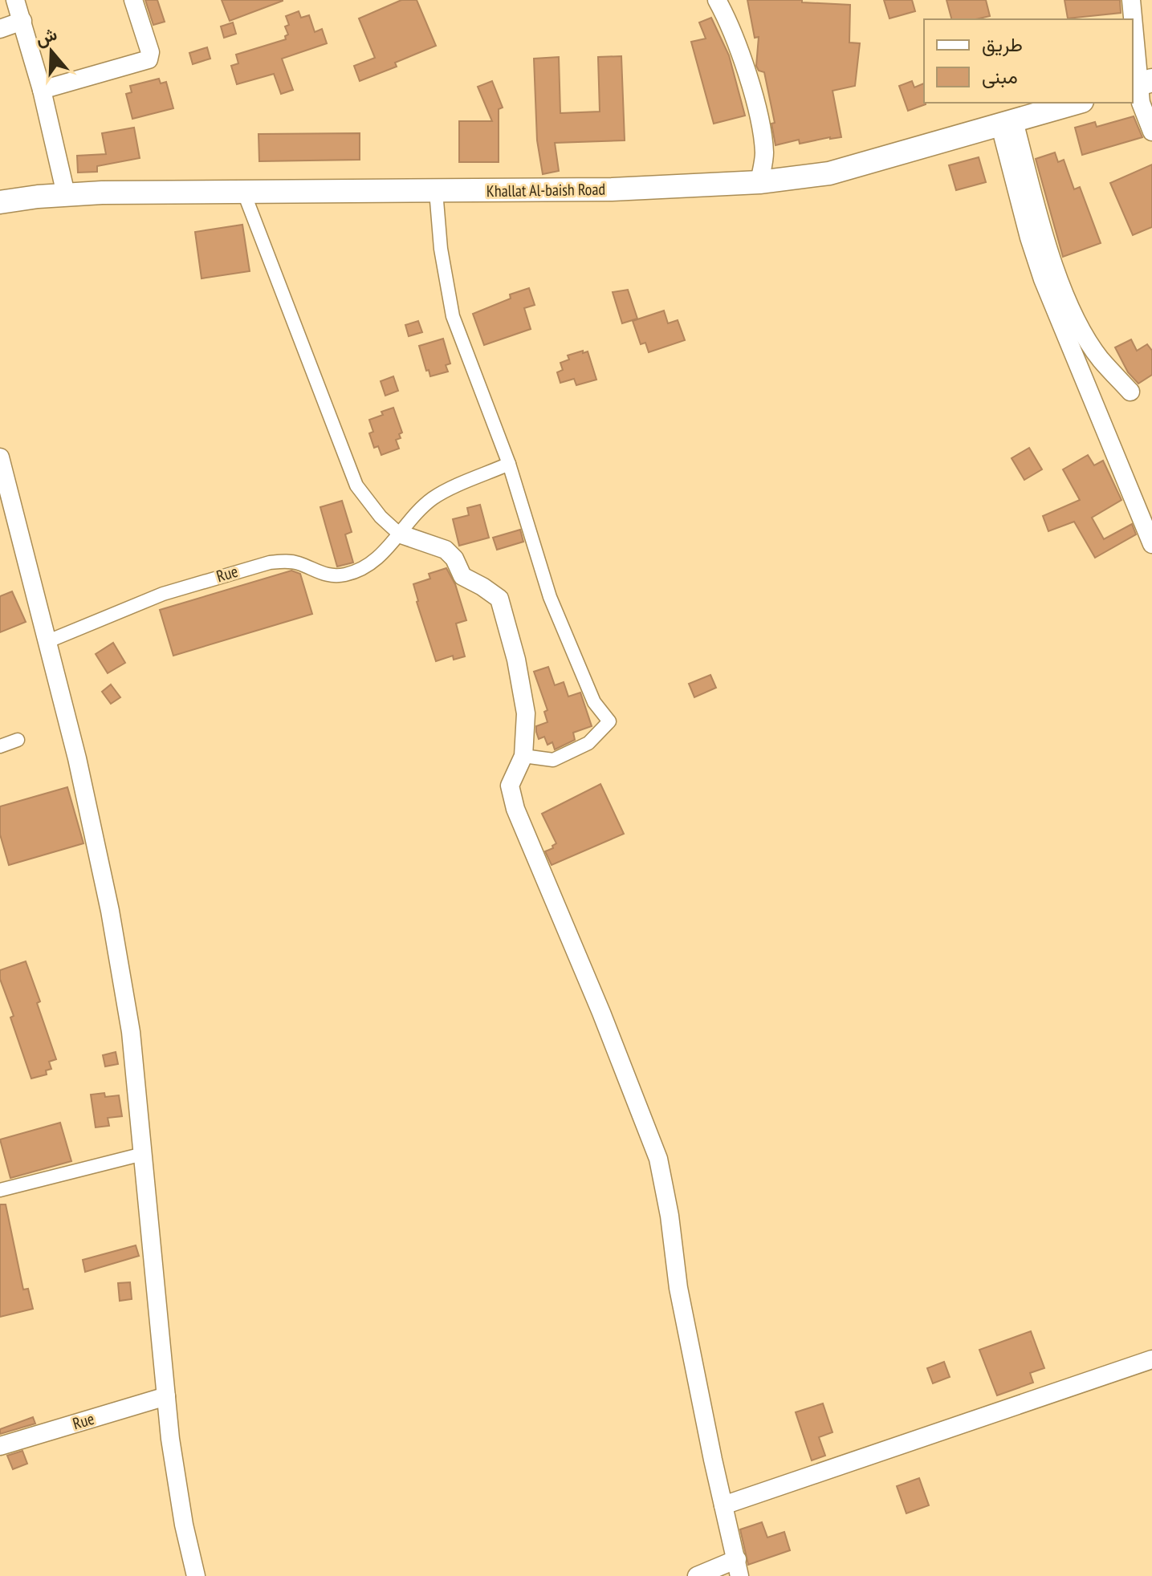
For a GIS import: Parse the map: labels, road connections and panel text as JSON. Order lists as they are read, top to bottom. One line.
{"streets":{"street":["Khallat Al-baish Road","Rue"]},"legend":["طريق","مبنى"],"north":"top"}
